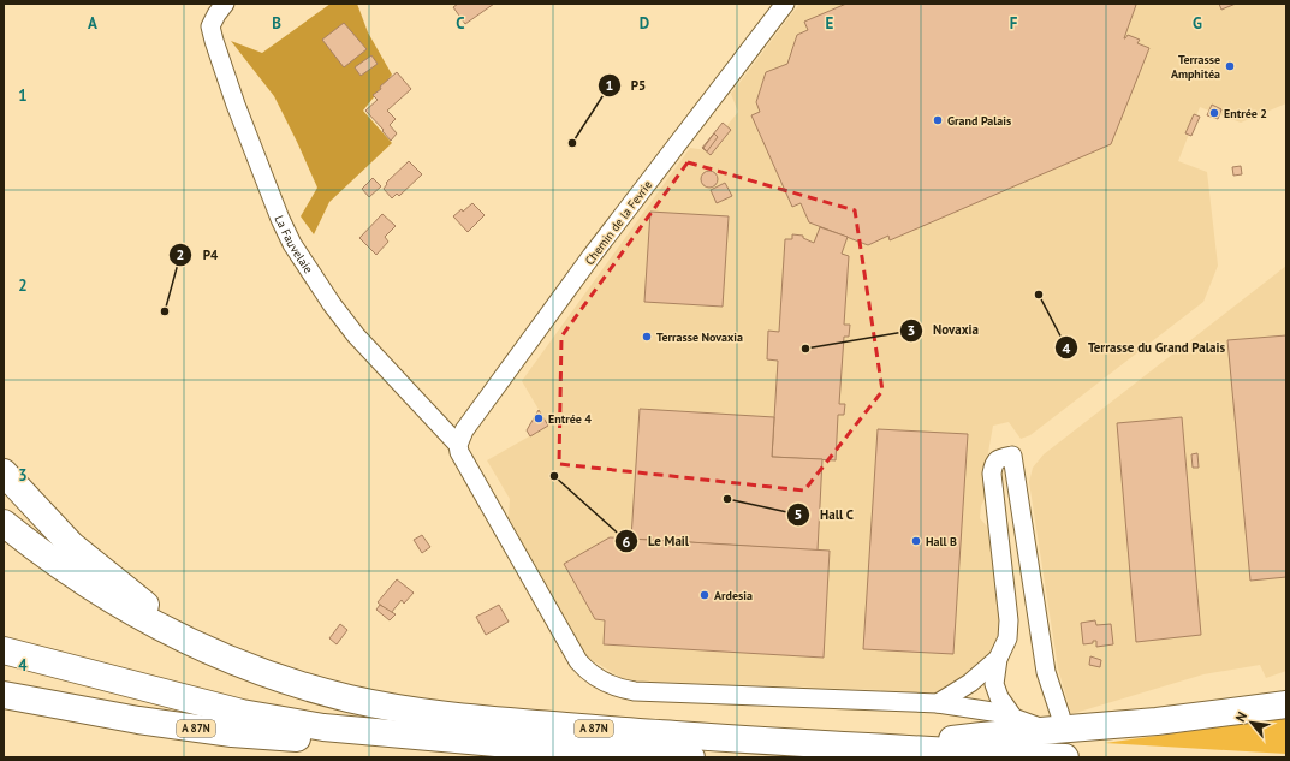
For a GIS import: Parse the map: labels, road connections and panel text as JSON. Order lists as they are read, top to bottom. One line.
{"streets":{"highway":["A 87N"],"street":["Chemin de la Fevrie","La Fauvelaie"]},"crossings":[["Chemin de la Fevrie","La Fauvelaie"]],"places":["Terrasse Amphitéa","Entrée 2","Grand Palais","P5","Terrasse du Grand Palais","P4","Terrasse Novaxia","Novaxia","Entrée 4","Le Mail","Hall C","Hall B","Ardesia"],"north":"top left","grid":{"columns":["A","B","C","D","E","F","G"],"rows":["1","2","3","4"]}}
